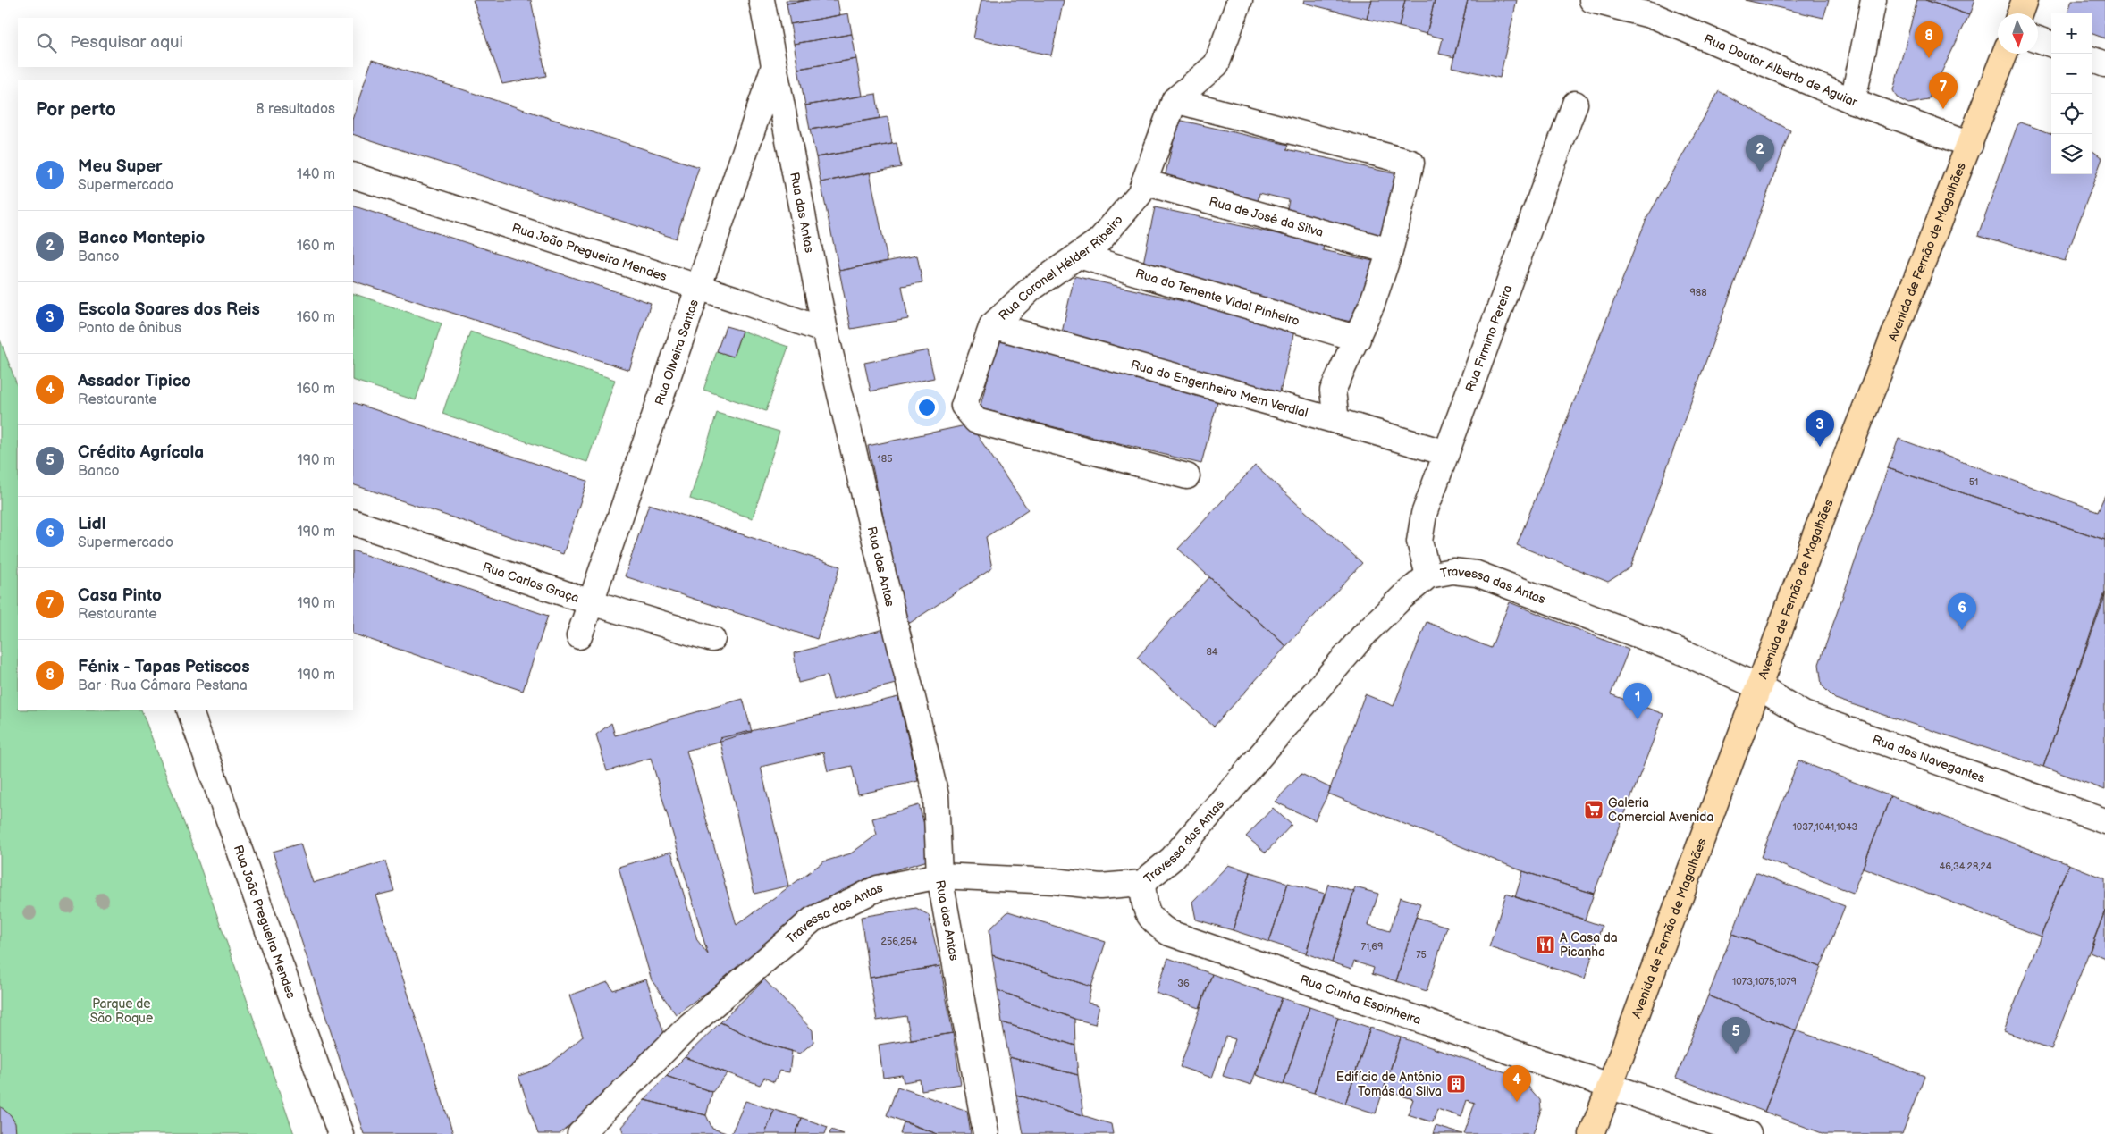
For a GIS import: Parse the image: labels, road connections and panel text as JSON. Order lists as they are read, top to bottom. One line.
{"streets":{"main road":["Avenida de Fernão de Magalhães"],"street":["Rua Doutor Alberto de Aguiar","Rua das Antas","Rua de José da Silva","Rua João Pregueira Mendes","Rua Coronel Hélder Ribeiro","Rua do Tenente Vidal Pinheiro","Rua Firmino Pereira","Rua Oliveira Santos","Rua do Engenheiro Mem Verdial","Rua Carlos Graça","Travessa das Antas","Rua dos Navegantes","Rua Cunha Espinheira"]},"crossings":[["Rua Doutor Alberto de Aguiar","Avenida de Fernão de Magalhães"],["Rua das Antas","Rua João Pregueira Mendes"],["Rua das Antas","Rua Oliveira Santos"],["Rua das Antas","Travessa das Antas"],["Rua de José da Silva","Rua Coronel Hélder Ribeiro"],["Rua João Pregueira Mendes","Rua Oliveira Santos"],["Avenida de Fernão de Magalhães","Travessa das Antas"],["Avenida de Fernão de Magalhães","Rua dos Navegantes"],["Avenida de Fernão de Magalhães","Rua Cunha Espinheira"],["Rua Coronel Hélder Ribeiro","Rua do Tenente Vidal Pinheiro"],["Rua Coronel Hélder Ribeiro","Rua do Engenheiro Mem Verdial"],["Rua Firmino Pereira","Rua do Engenheiro Mem Verdial"],["Rua Firmino Pereira","Travessa das Antas"],["Rua Oliveira Santos","Rua Carlos Graça"],["Travessa das Antas","Rua dos Navegantes"],["Travessa das Antas","Rua Cunha Espinheira"]],"parks":["Parque de São Roque"],"places":{"supermarket":["Galeria Comercial Avenida"],"restaurant":["A Casa da Picanha"],"building":["Edifício de António Tomás da Silva"]},"house_numbers":["988","185","51","84","1037,1041,1043","46,34,28,24","256,254","71,69","75","1073,1075,1079","36"],"north":"bottom","page":{"map_buttons":["+","−"],"search":"Pesquisar aqui","pins":["8","7","2","3","6","1","5","4"],"heading":["Por perto","8 resultados"],"list":[{"mark":"1","name":"Meu Super","note":"Supermercado","value":"140 m"},{"mark":"2","name":"Banco Montepio","note":"Banco","value":"160 m"},{"mark":"3","name":"Escola Soares dos Reis","note":"Ponto de ônibus","value":"160 m"},{"mark":"4","name":"Assador Tipico","note":"Restaurante","value":"160 m"},{"mark":"5","name":"Crédito Agrícola","note":"Banco","value":"190 m"},{"mark":"6","name":"Lidl","note":"Supermercado","value":"190 m"},{"mark":"7","name":"Casa Pinto","note":"Restaurante","value":"190 m"},{"mark":"8","name":"Fénix - Tapas Petiscos","note":"Bar · Rua Câmara Pestana","value":"190 m"}]}}
